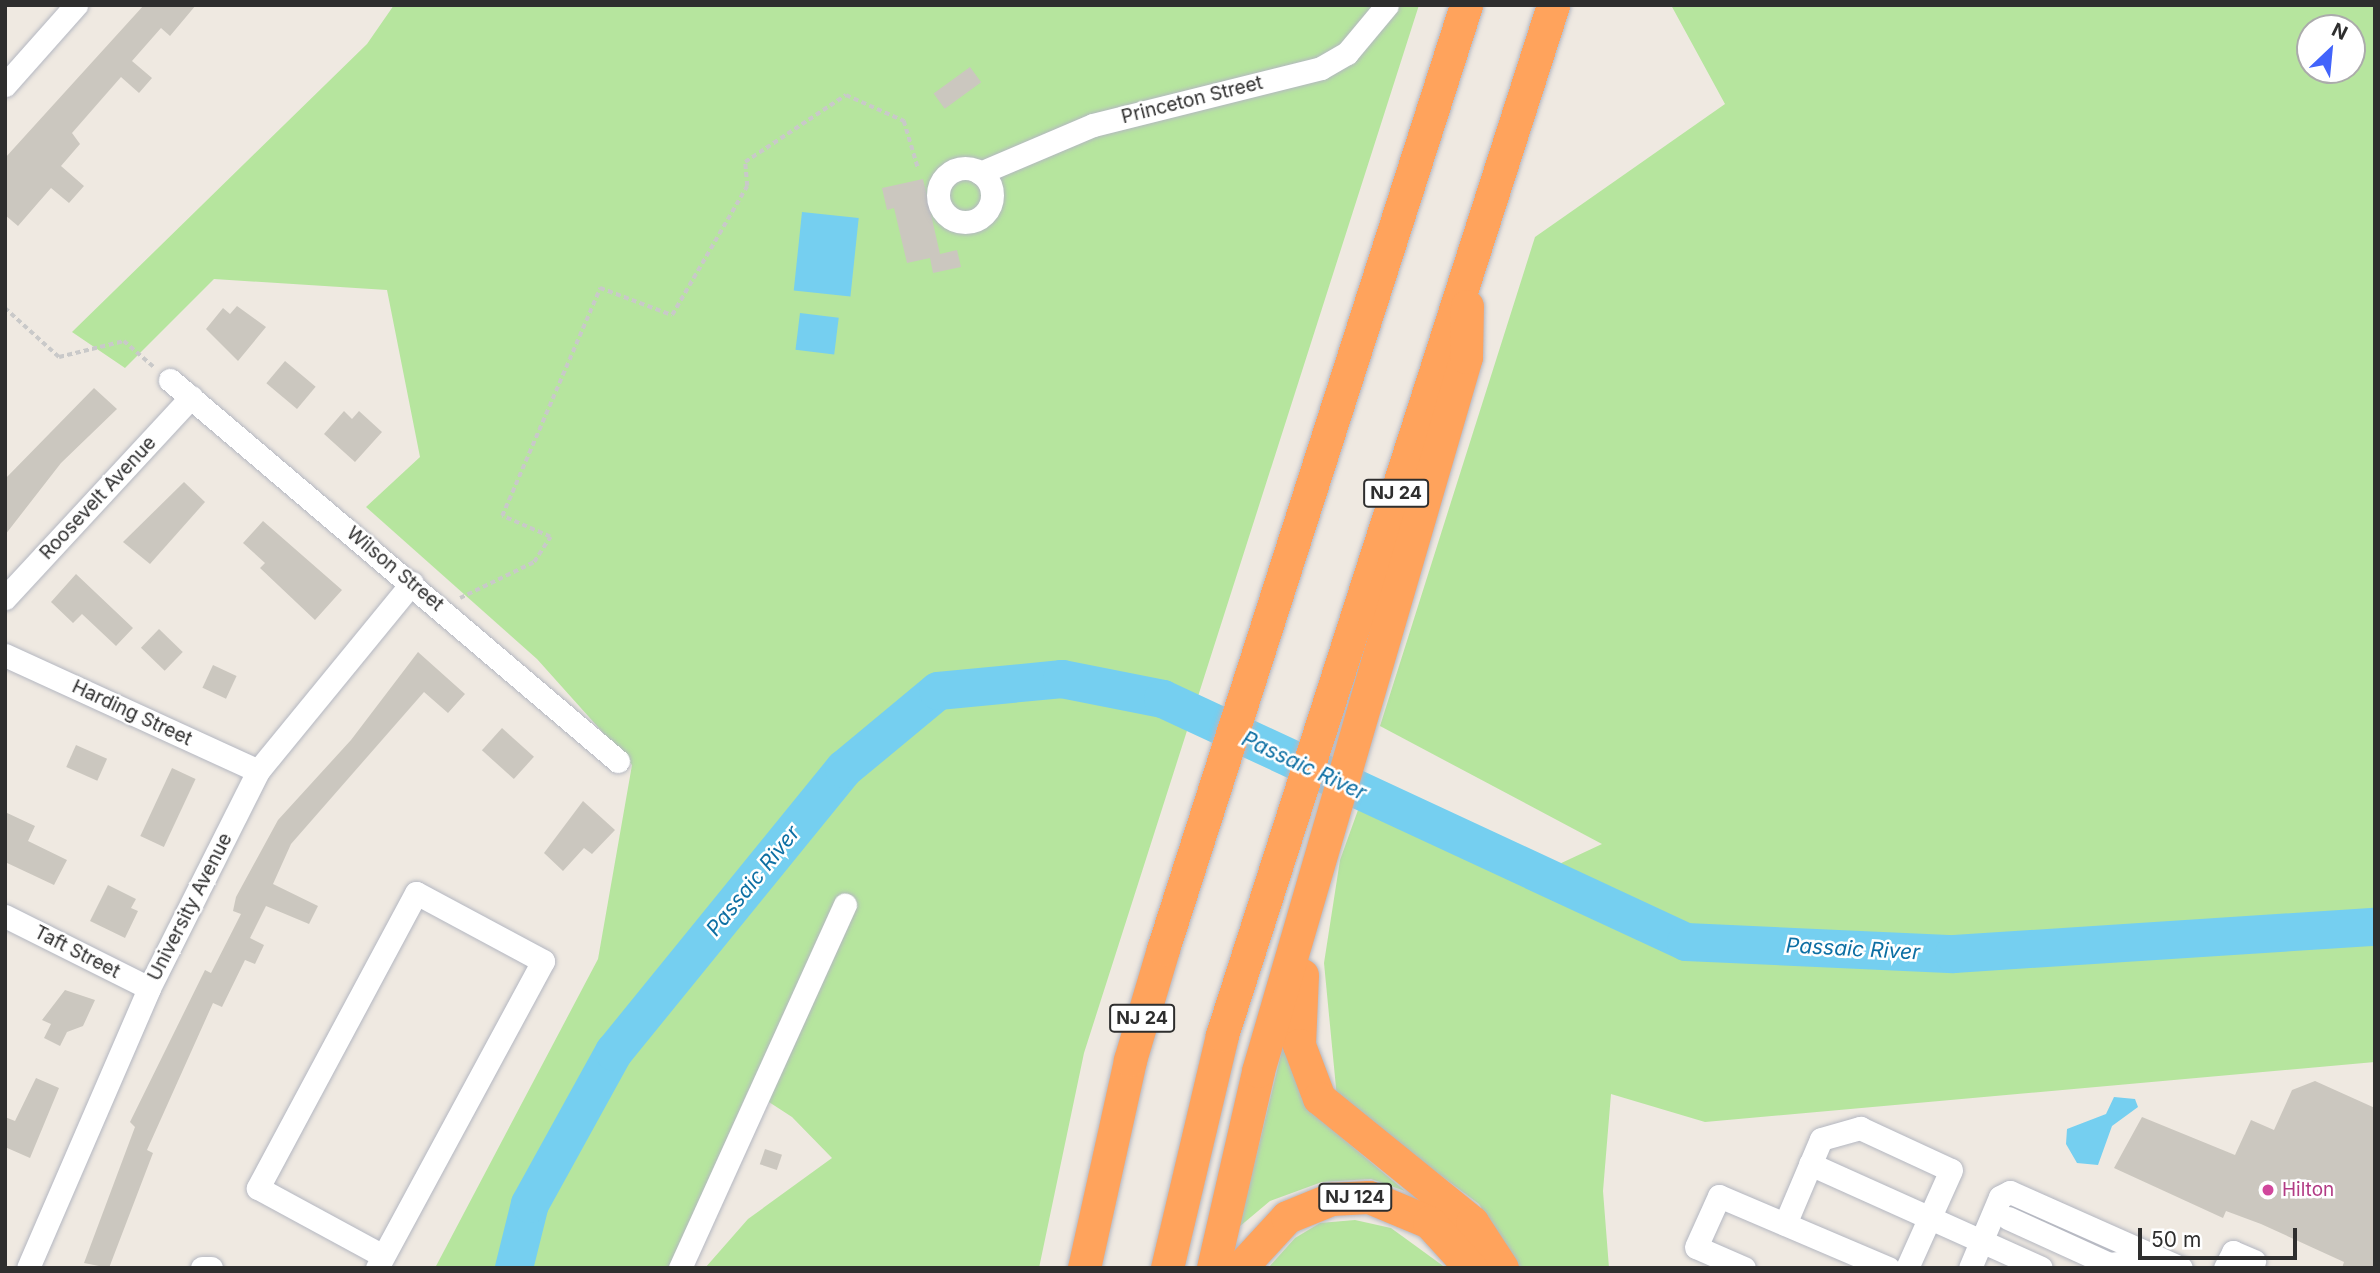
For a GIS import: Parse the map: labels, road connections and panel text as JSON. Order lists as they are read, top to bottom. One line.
{"streets":{"highway":["NJ 24","NJ 124"],"street":["Princeton Street","Roosevelt Avenue","Wilson Street","Harding Street","University Avenue","Taft Street"]},"crossings":[["Roosevelt Avenue","Wilson Street"],["Wilson Street","University Avenue"],["Harding Street","University Avenue"],["University Avenue","Taft Street"]],"water":["Passaic River"],"places":["Hilton"],"scale_bar":"50 m","north":"top right"}
